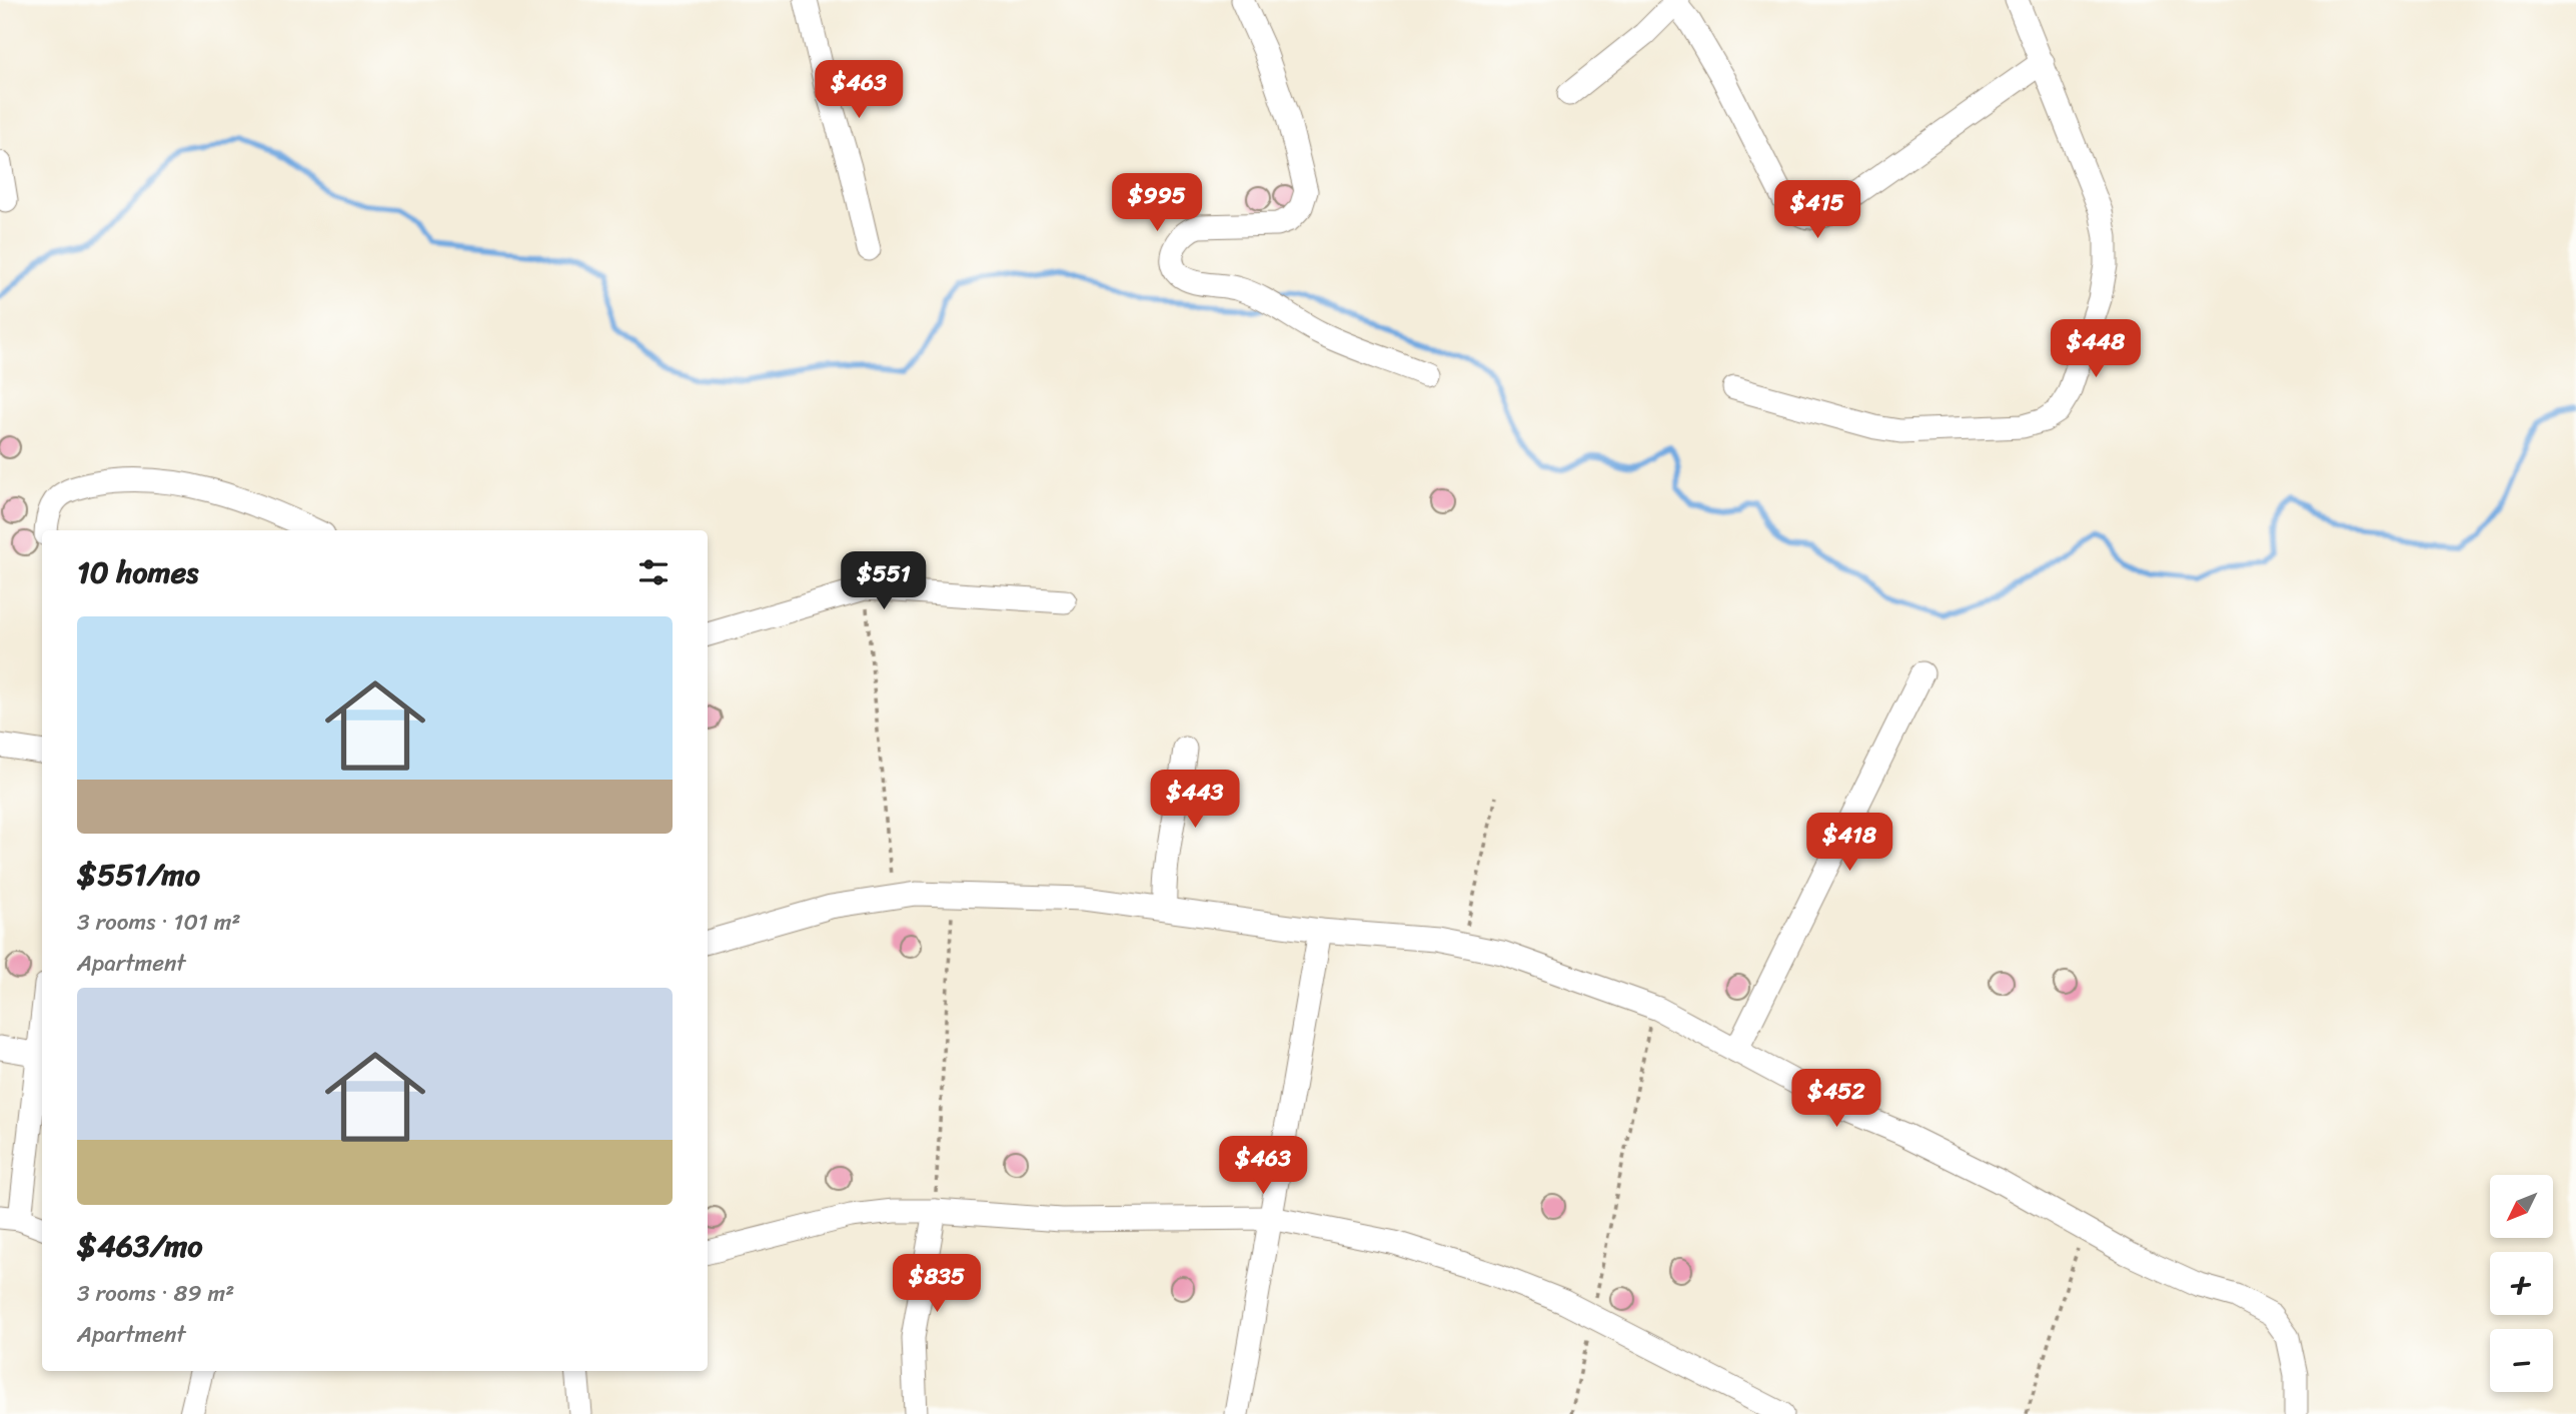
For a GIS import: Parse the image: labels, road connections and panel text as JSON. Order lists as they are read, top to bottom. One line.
{"north":"bottom left","page":{"price":["$463","$995","$415","$448","$551","$443","$418","$452","$463","$835"],"heading":"10 homes","list":[{"name":"$551/mo","note":"3 rooms · 101 m² · Apartment"},{"name":"$463/mo","note":"3 rooms · 89 m² · Apartment"}],"map_buttons":["+","−"]}}
